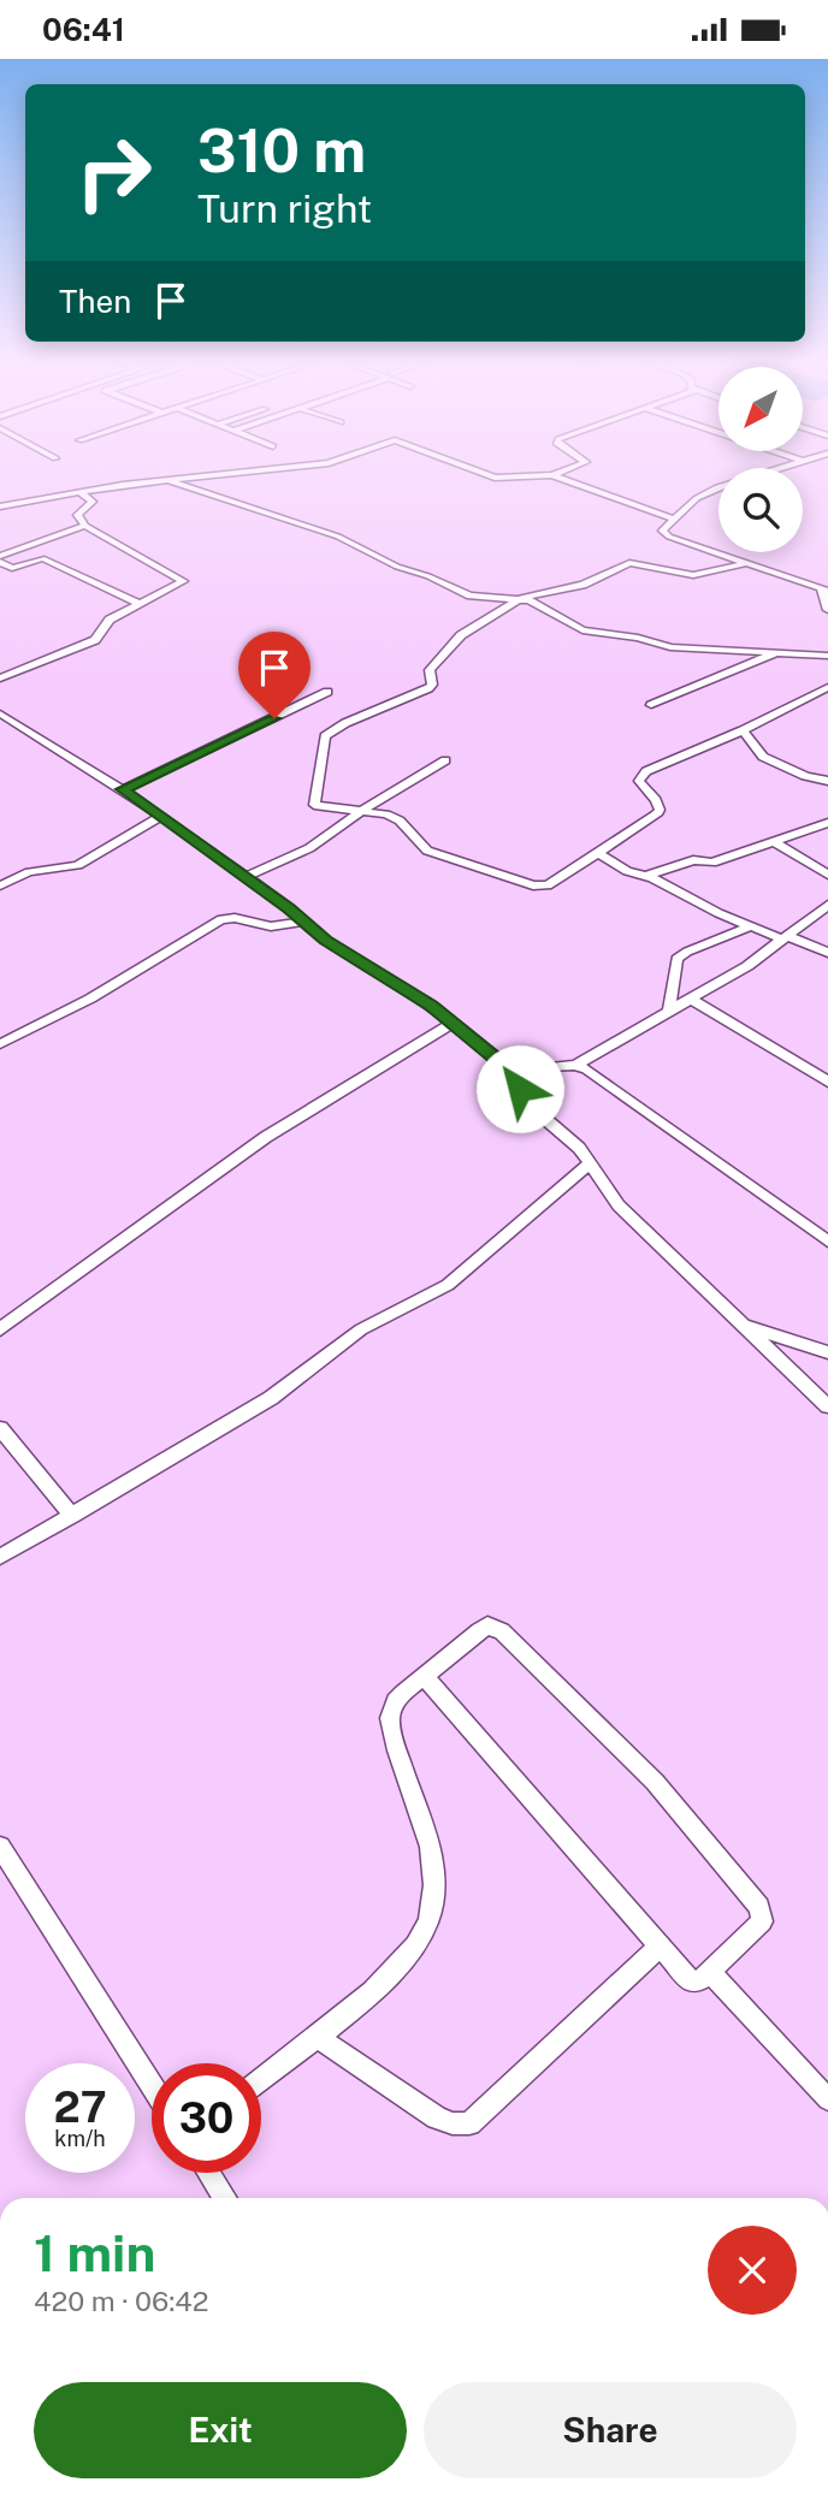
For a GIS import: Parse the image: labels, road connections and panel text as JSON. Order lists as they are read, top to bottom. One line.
{"north":"bottom left","page":{"status":"06:41","turn":["310 m","Turn right"],"then":"Then","speed":"27 km/h","limit":"30","heading":["1 min","420 m · 06:42"],"buttons":["Exit","Share"]}}
